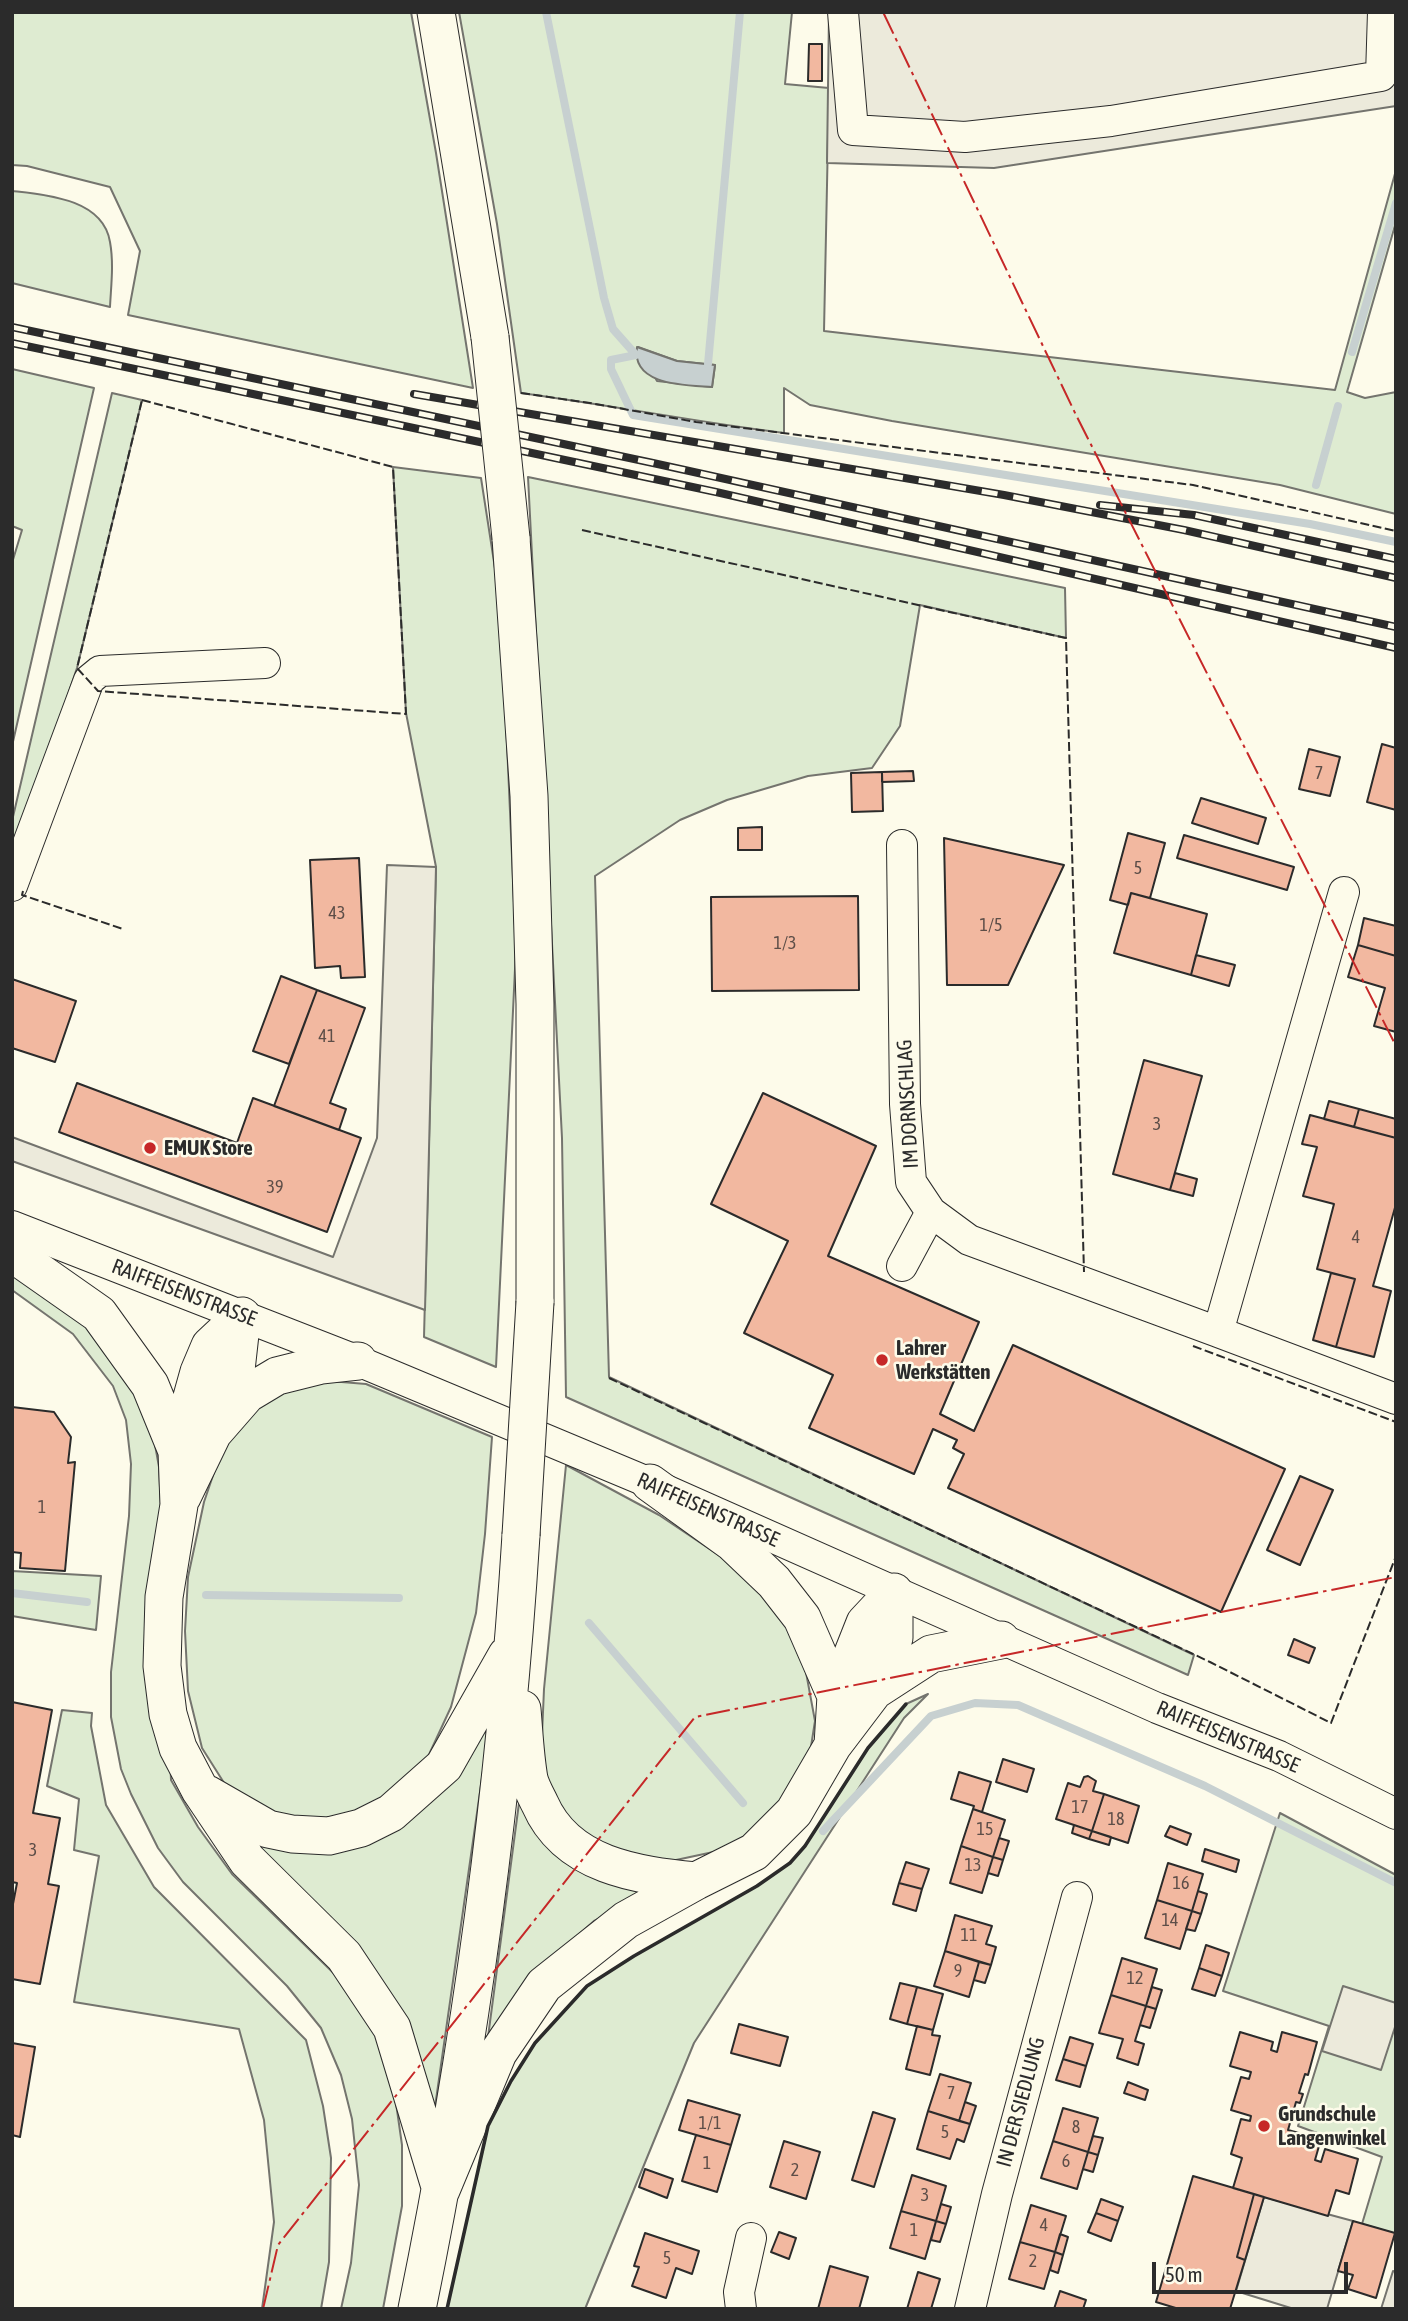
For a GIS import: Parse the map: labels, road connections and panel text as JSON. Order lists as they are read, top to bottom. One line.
{"streets":{"street":["IM DORNSCHLAG","RAIFFEISENSTRASSE","IN DER SIEDLUNG"]},"places":["EMUK Store","Lahrer Werkstätten","Grundschule Langenwinkel"],"house_numbers":["7","5","43","1/5","1/3","41","3","39","4","1","17","18","15","3","13","16","14","11","9","12","7","1/1","8","5","6","1","2","3","4","1","5","2"],"scale_bar":"50 m"}
